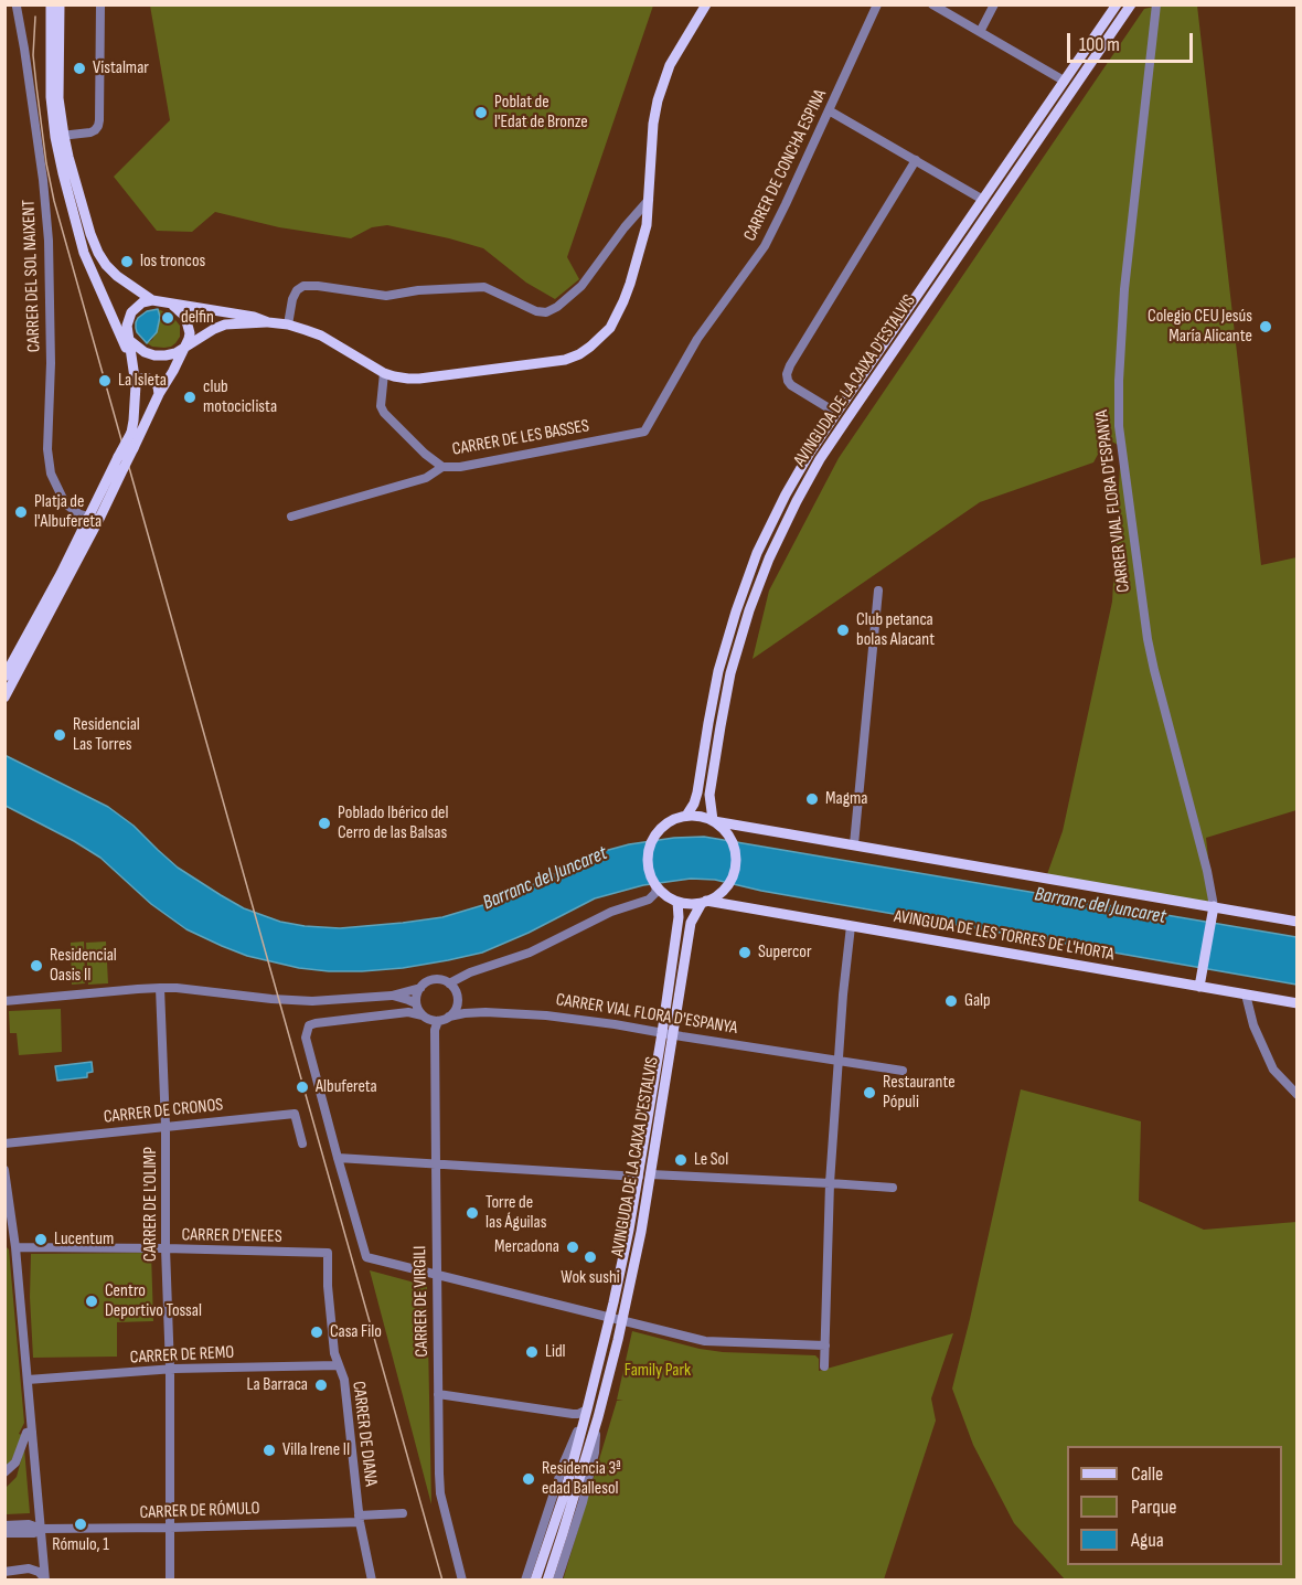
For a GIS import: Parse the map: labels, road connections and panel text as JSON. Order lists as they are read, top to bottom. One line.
{"streets":{"main road":["AVINGUDA DE LA CAIXA D'ESTALVIS","CARRER VIAL FLORA D'ESPANYA","AVINGUDA DE LES TORRES DE L'HORTA"],"street":["CARRER DE CONCHA ESPINA","CARRER DEL SOL NAIXENT","CARRER DE LES BASSES","CARRER DE CRONOS","CARRER DE L'OLIMP","CARRER D'ENEES","CARRER DE VIRGILI","CARRER DE REMO","CARRER DE DIANA","CARRER DE RÓMULO"]},"crossings":[["CARRER DE CONCHA ESPINA","CARRER DE LES BASSES"],["AVINGUDA DE LA CAIXA D'ESTALVIS","CARRER VIAL FLORA D'ESPANYA"],["AVINGUDA DE LA CAIXA D'ESTALVIS","AVINGUDA DE LES TORRES DE L'HORTA"],["CARRER VIAL FLORA D'ESPANYA","AVINGUDA DE LES TORRES DE L'HORTA"],["CARRER VIAL FLORA D'ESPANYA","CARRER DE VIRGILI"],["CARRER DE CRONOS","CARRER DE L'OLIMP"],["CARRER DE L'OLIMP","CARRER D'ENEES"],["CARRER DE L'OLIMP","CARRER DE REMO"],["CARRER DE L'OLIMP","CARRER DE RÓMULO"],["CARRER D'ENEES","CARRER DE DIANA"],["CARRER DE REMO","CARRER DE DIANA"],["CARRER DE DIANA","CARRER DE RÓMULO"]],"water":["Barranc del Juncaret"],"parks":["Family Park"],"places":["Vistalmar","Poblat de l'Edat de Bronze","los troncos","delfin","Colegio CEU Jesús María Alicante","La Isleta","club motociclista","Platja de l'Albufereta","Club petanca bolas Alacant","Residencial Las Torres","Magma","Poblado Ibérico del Cerro de las Balsas","Supercor","Residencial Oasis II","Galp","Albufereta","Restaurante Pópuli","Le Sol","Torre de las Águilas","Lucentum","Mercadona","Wok sushi","Centro Deportivo Tossal","Casa Filo","Lidl","La Barraca","Villa Irene II","Residencia 3ª edad Ballesol","Rómulo, 1"],"legend":["Calle","Parque","Agua"],"scale_bar":"100 m"}
